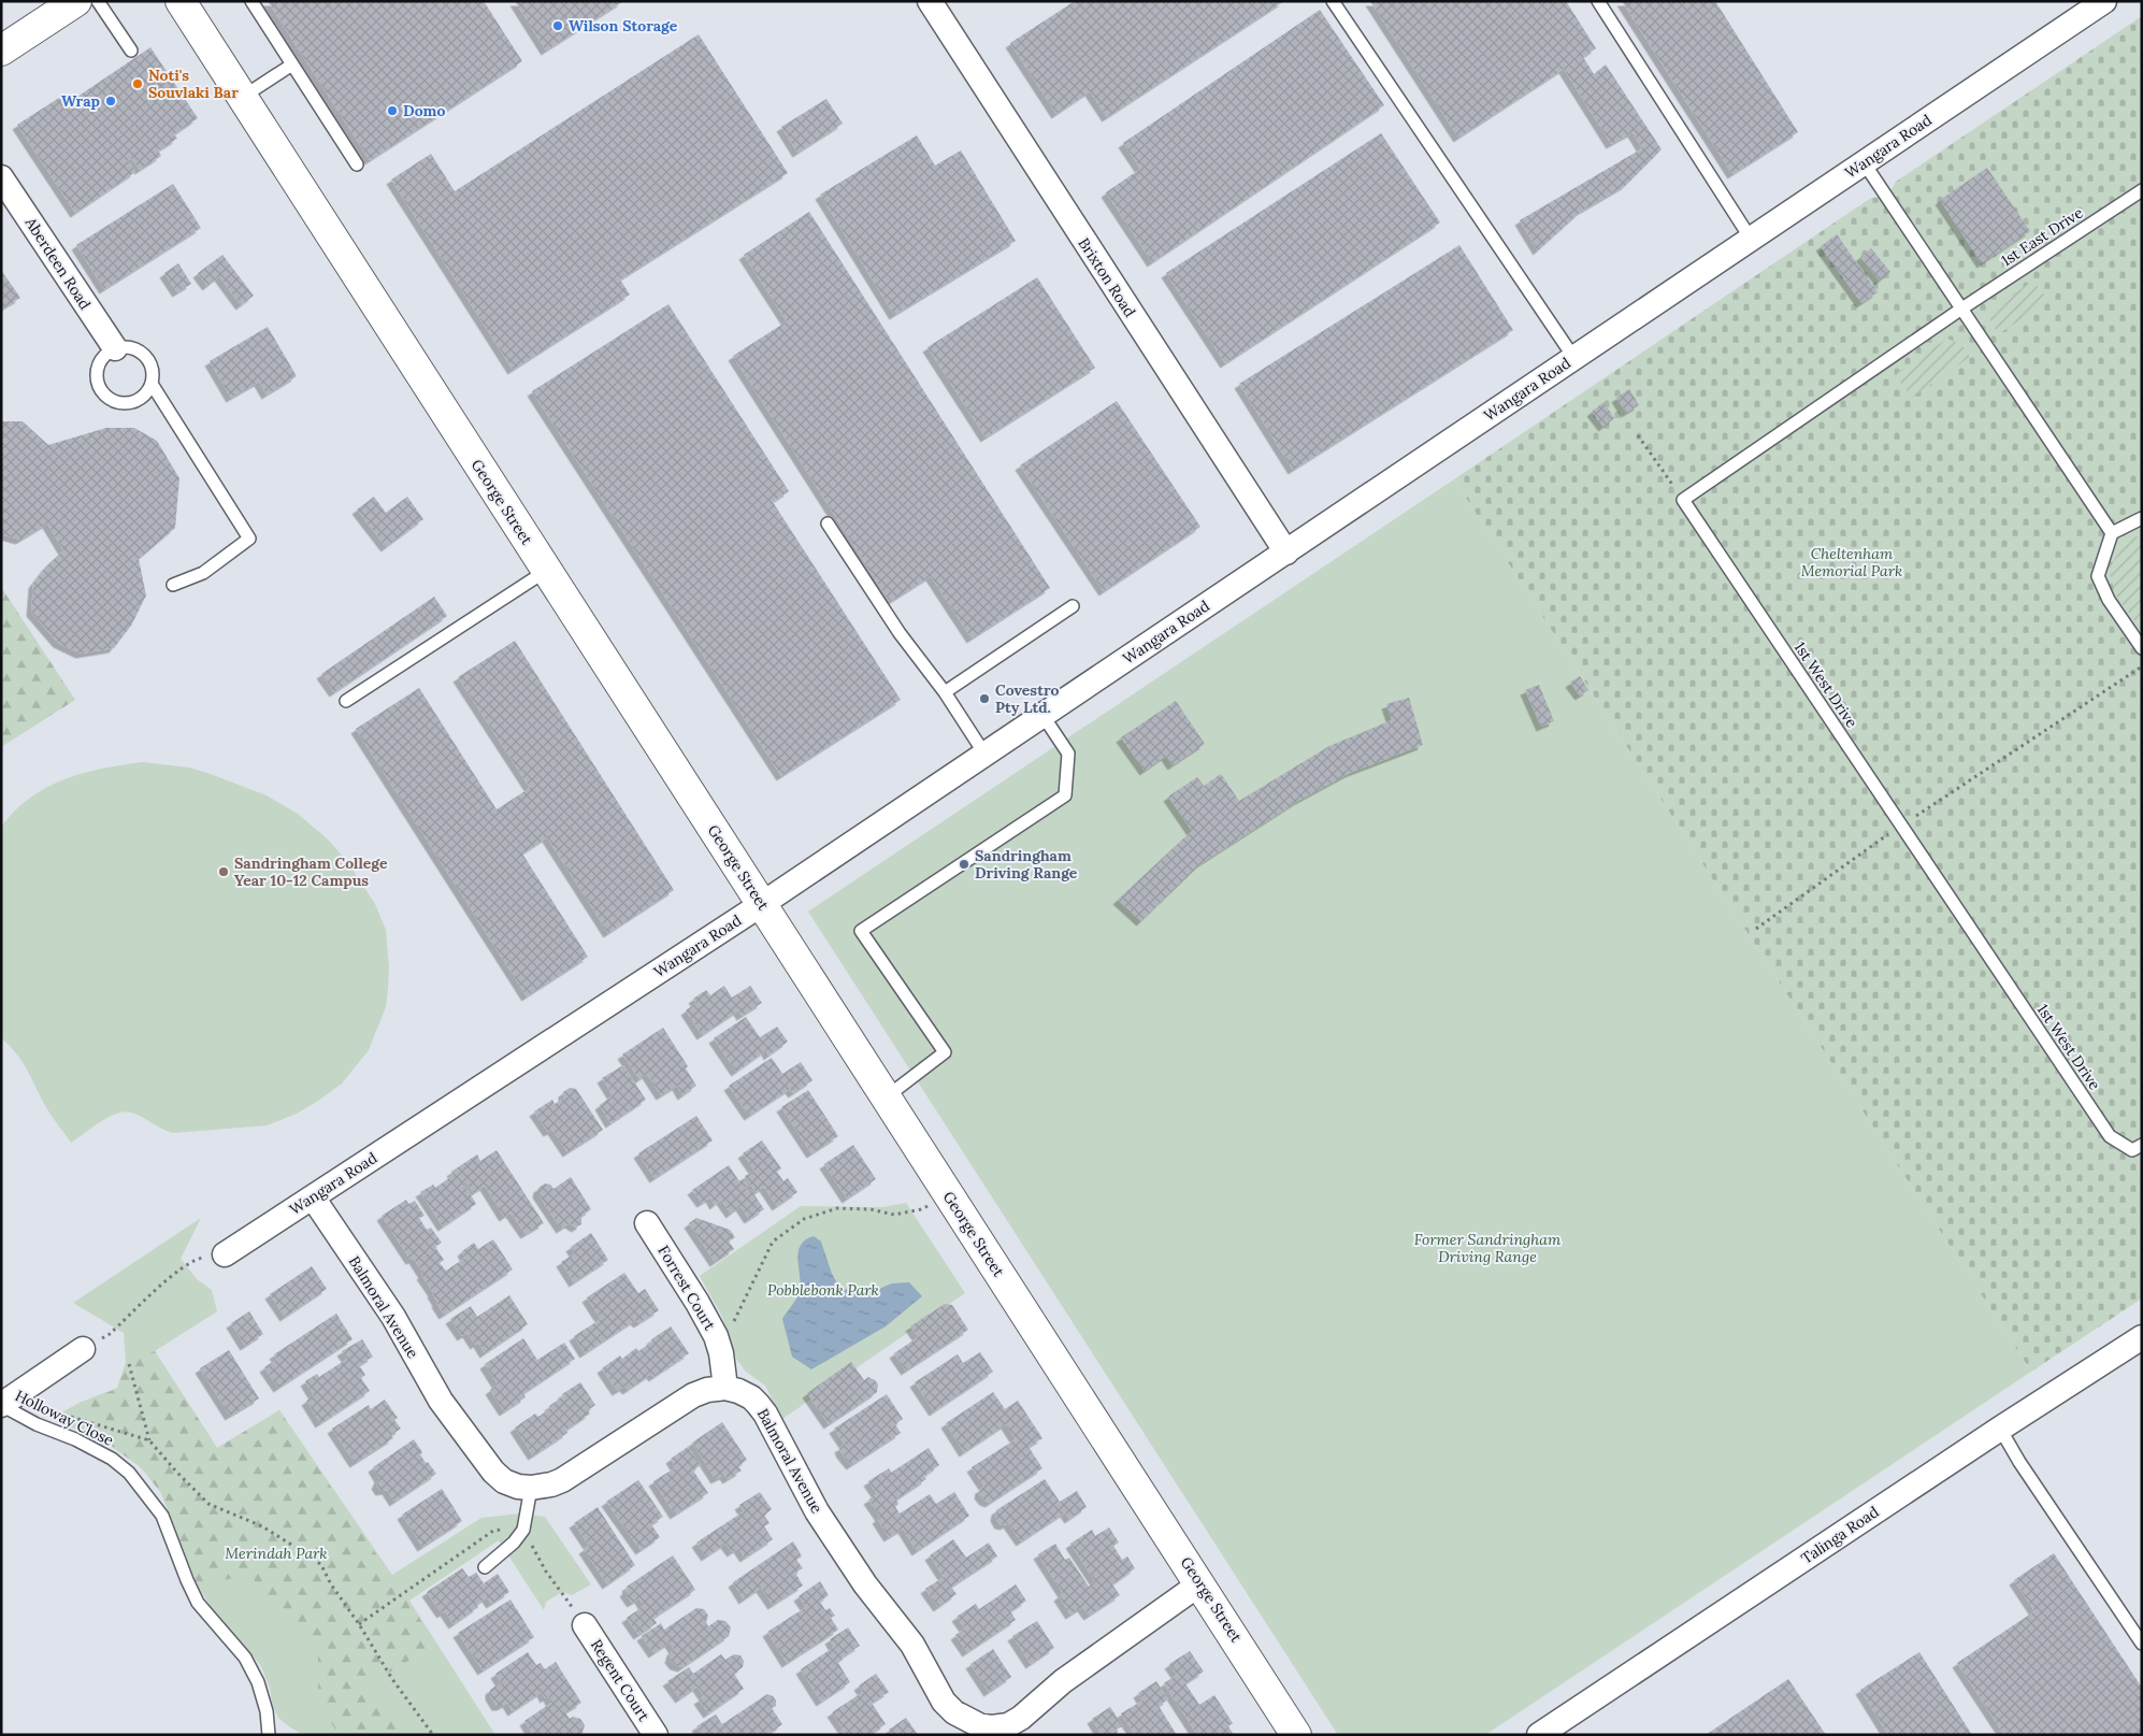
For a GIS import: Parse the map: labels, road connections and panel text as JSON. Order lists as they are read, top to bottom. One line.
{"streets":{"street":["Wangara Road","Aberdeen Road","Brixton Road","George Street","Forrest Court","Balmoral Avenue","Talinga Road","Regent Court"],"lane":["1st East Drive","1st West Drive","Holloway Close"]},"crossings":[["Wangara Road","Brixton Road"],["Wangara Road","George Street"],["Wangara Road","Balmoral Avenue"],["George Street","Balmoral Avenue"],["Forrest Court","Balmoral Avenue"]],"parks":["Cheltenham Memorial Park","Former Sandringham Driving Range","Pobblebonk Park","Merindah Park"],"places":["Wilson Storage","Noti's Souvlaki Bar","Wrap","Domo","Covestro Pty Ltd.","Sandringham Driving Range","Sandringham College Year 10-12 Campus"]}
